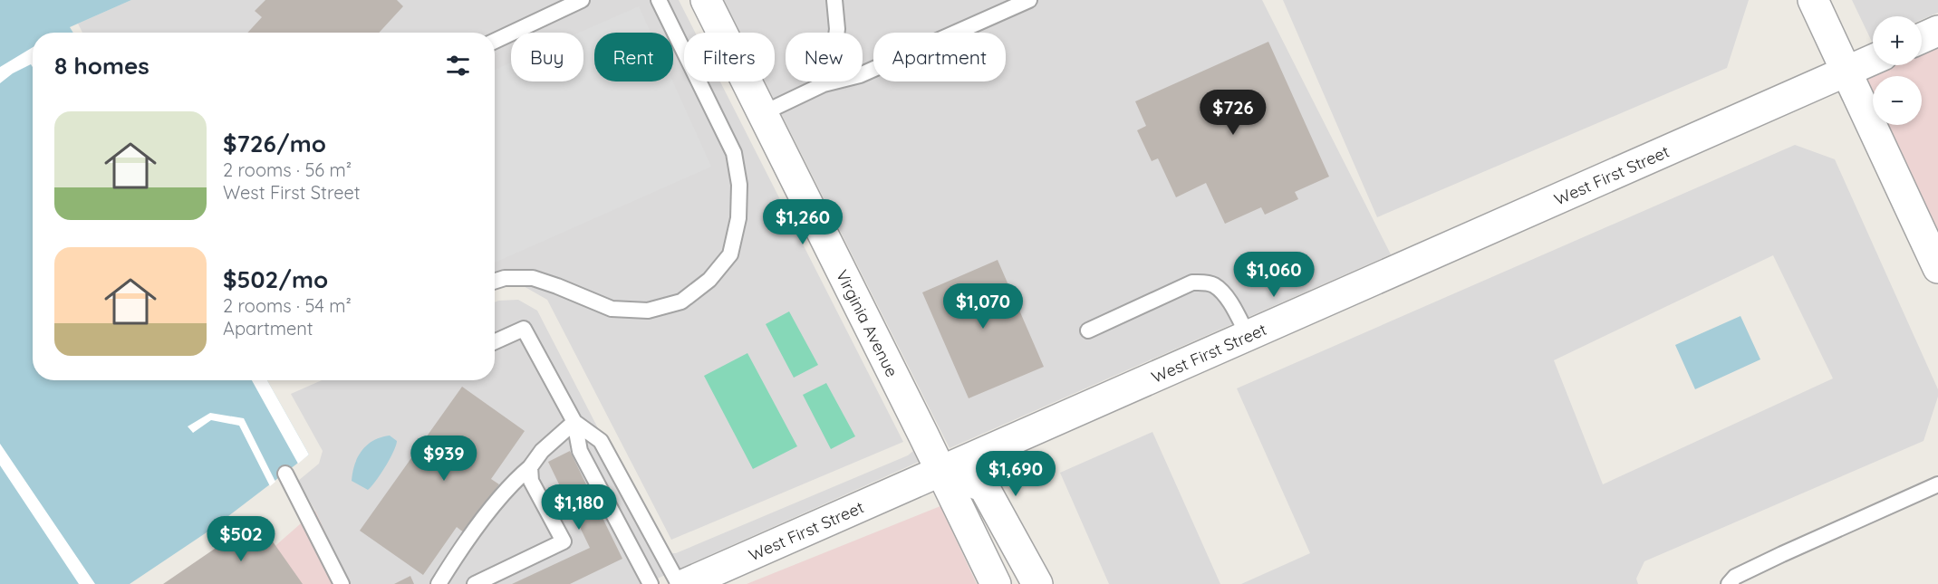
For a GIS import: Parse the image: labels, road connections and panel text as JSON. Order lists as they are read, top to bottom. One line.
{"streets":{"street":["West First Street","Virginia Avenue"]},"crossings":[["West First Street","Virginia Avenue"]],"page":{"map_buttons":["+","−"],"chip":["Buy","Rent","Filters","New","Apartment"],"heading":"8 homes","price":["$726","$1,260","$1,060","$1,070","$939","$1,690","$1,180","$502"],"list":[{"name":"$726/mo","note":"2 rooms · 56 m² · West First Street"},{"name":"$502/mo","note":"2 rooms · 54 m² · Apartment"}]}}
